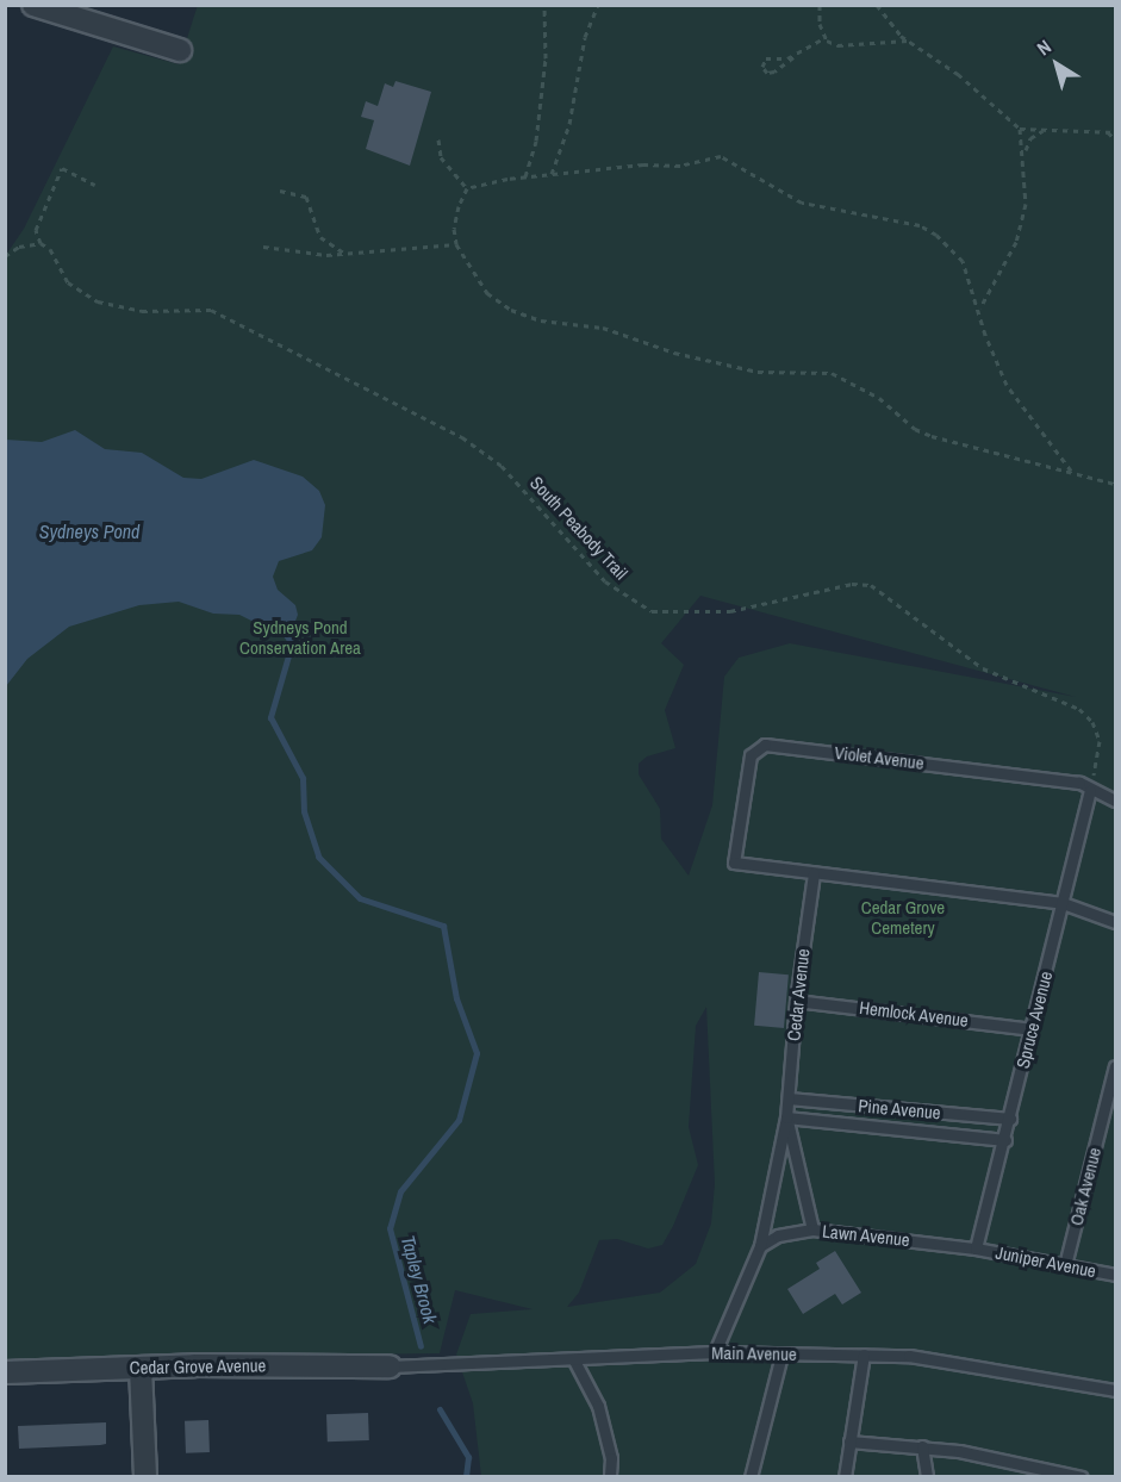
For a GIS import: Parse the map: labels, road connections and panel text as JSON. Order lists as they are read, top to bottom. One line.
{"streets":{"street":["Cedar Grove Avenue"],"lane":["Violet Avenue","Cedar Avenue","Hemlock Avenue","Spruce Avenue","Pine Avenue","Oak Avenue","Lawn Avenue","Juniper Avenue","Main Avenue"],"path":["South Peabody Trail"]},"crossings":[["South Peabody Trail","Violet Avenue"],["South Peabody Trail","Spruce Avenue"],["Violet Avenue","Cedar Avenue"],["Violet Avenue","Spruce Avenue"],["Cedar Avenue","Hemlock Avenue"],["Cedar Avenue","Pine Avenue"],["Cedar Avenue","Lawn Avenue"],["Cedar Avenue","Main Avenue"],["Hemlock Avenue","Spruce Avenue"],["Spruce Avenue","Pine Avenue"],["Spruce Avenue","Lawn Avenue"],["Spruce Avenue","Juniper Avenue"],["Oak Avenue","Juniper Avenue"],["Lawn Avenue","Juniper Avenue"],["Main Avenue","Cedar Grove Avenue"]],"water":["Sydneys Pond","Tapley Brook"],"parks":["Sydneys Pond Conservation Area","Cedar Grove Cemetery"],"north":"top left"}
